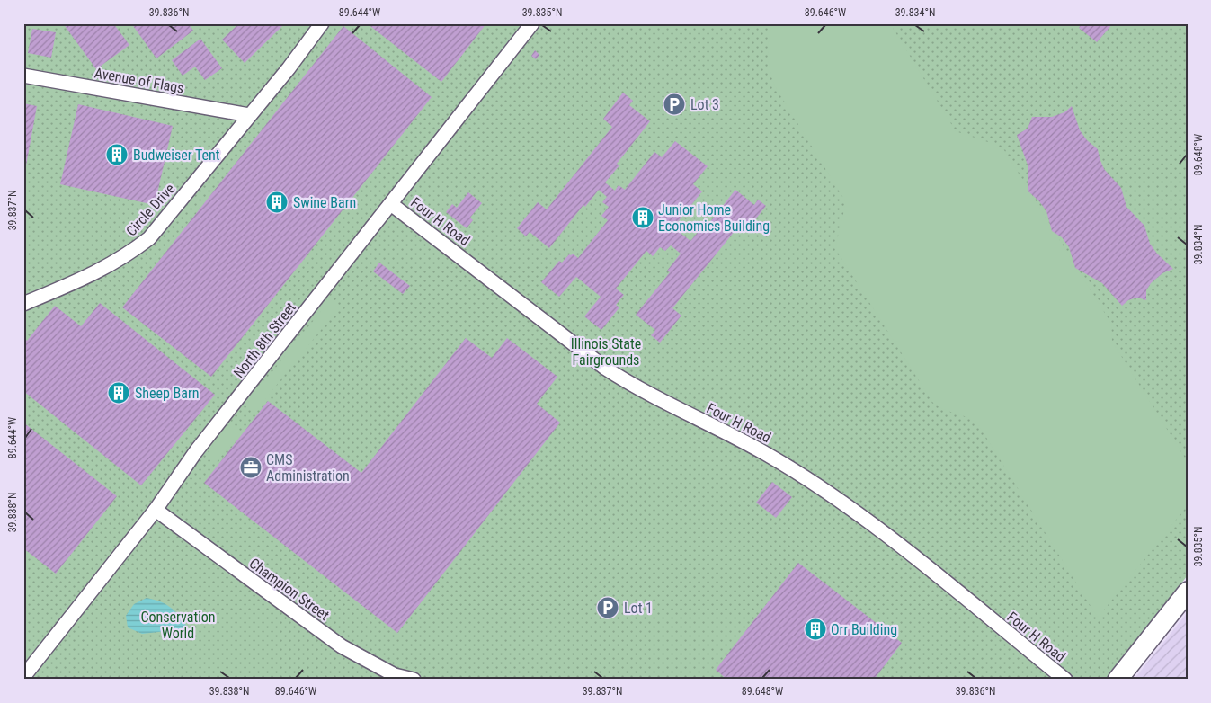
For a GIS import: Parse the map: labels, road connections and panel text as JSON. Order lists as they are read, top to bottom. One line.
{"streets":{"street":["Avenue of Flags","Circle Drive","Four H Road","North 8th Street","Champion Street"]},"crossings":[["Avenue of Flags","Circle Drive"],["Four H Road","North 8th Street"],["North 8th Street","Champion Street"]],"parks":["Illinois State Fairgrounds","Conservation World"],"places":{"parking":["Lot 3","Lot 1"],"building":["Budweiser Tent","Swine Barn","Junior Home Economics Building","Sheep Barn","Orr Building"],"office":["CMS Administration"]},"coordinates":["39.836°N","89.644°W","39.835°N","89.646°W","39.834°N","89.648°W","39.837°N","39.838°N"]}
